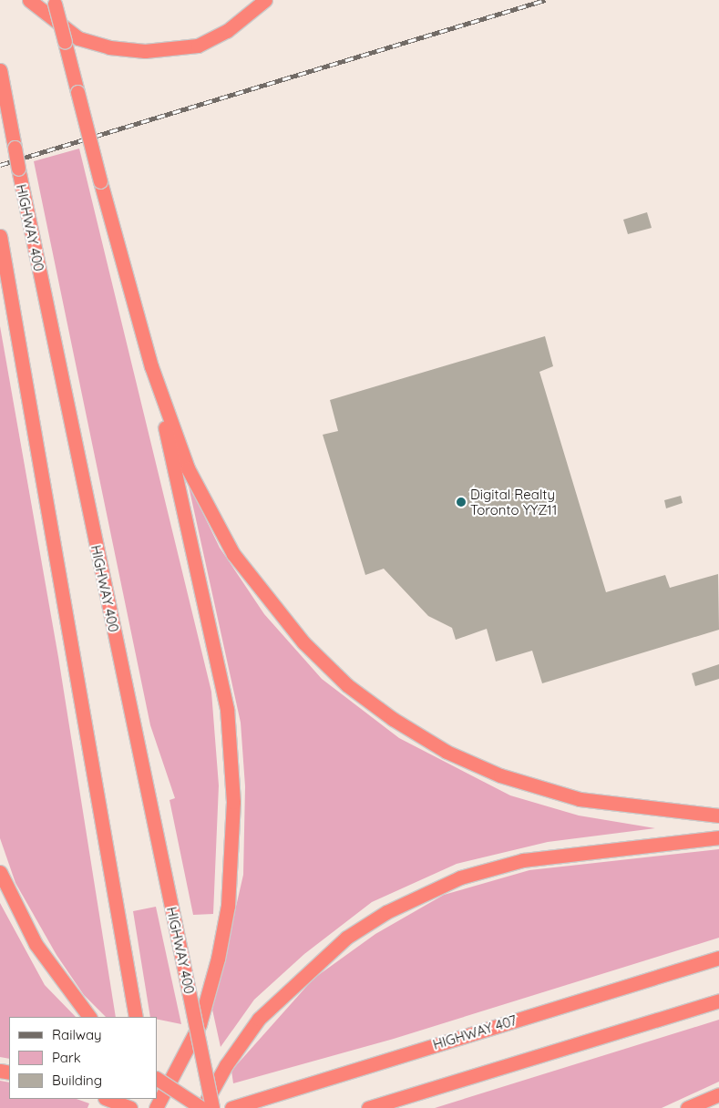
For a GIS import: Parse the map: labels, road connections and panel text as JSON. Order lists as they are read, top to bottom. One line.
{"streets":{"highway":["HIGHWAY 400","HIGHWAY 407"]},"places":["Digital Realty Toronto YYZ11"],"legend":["Railway","Park","Building"]}
